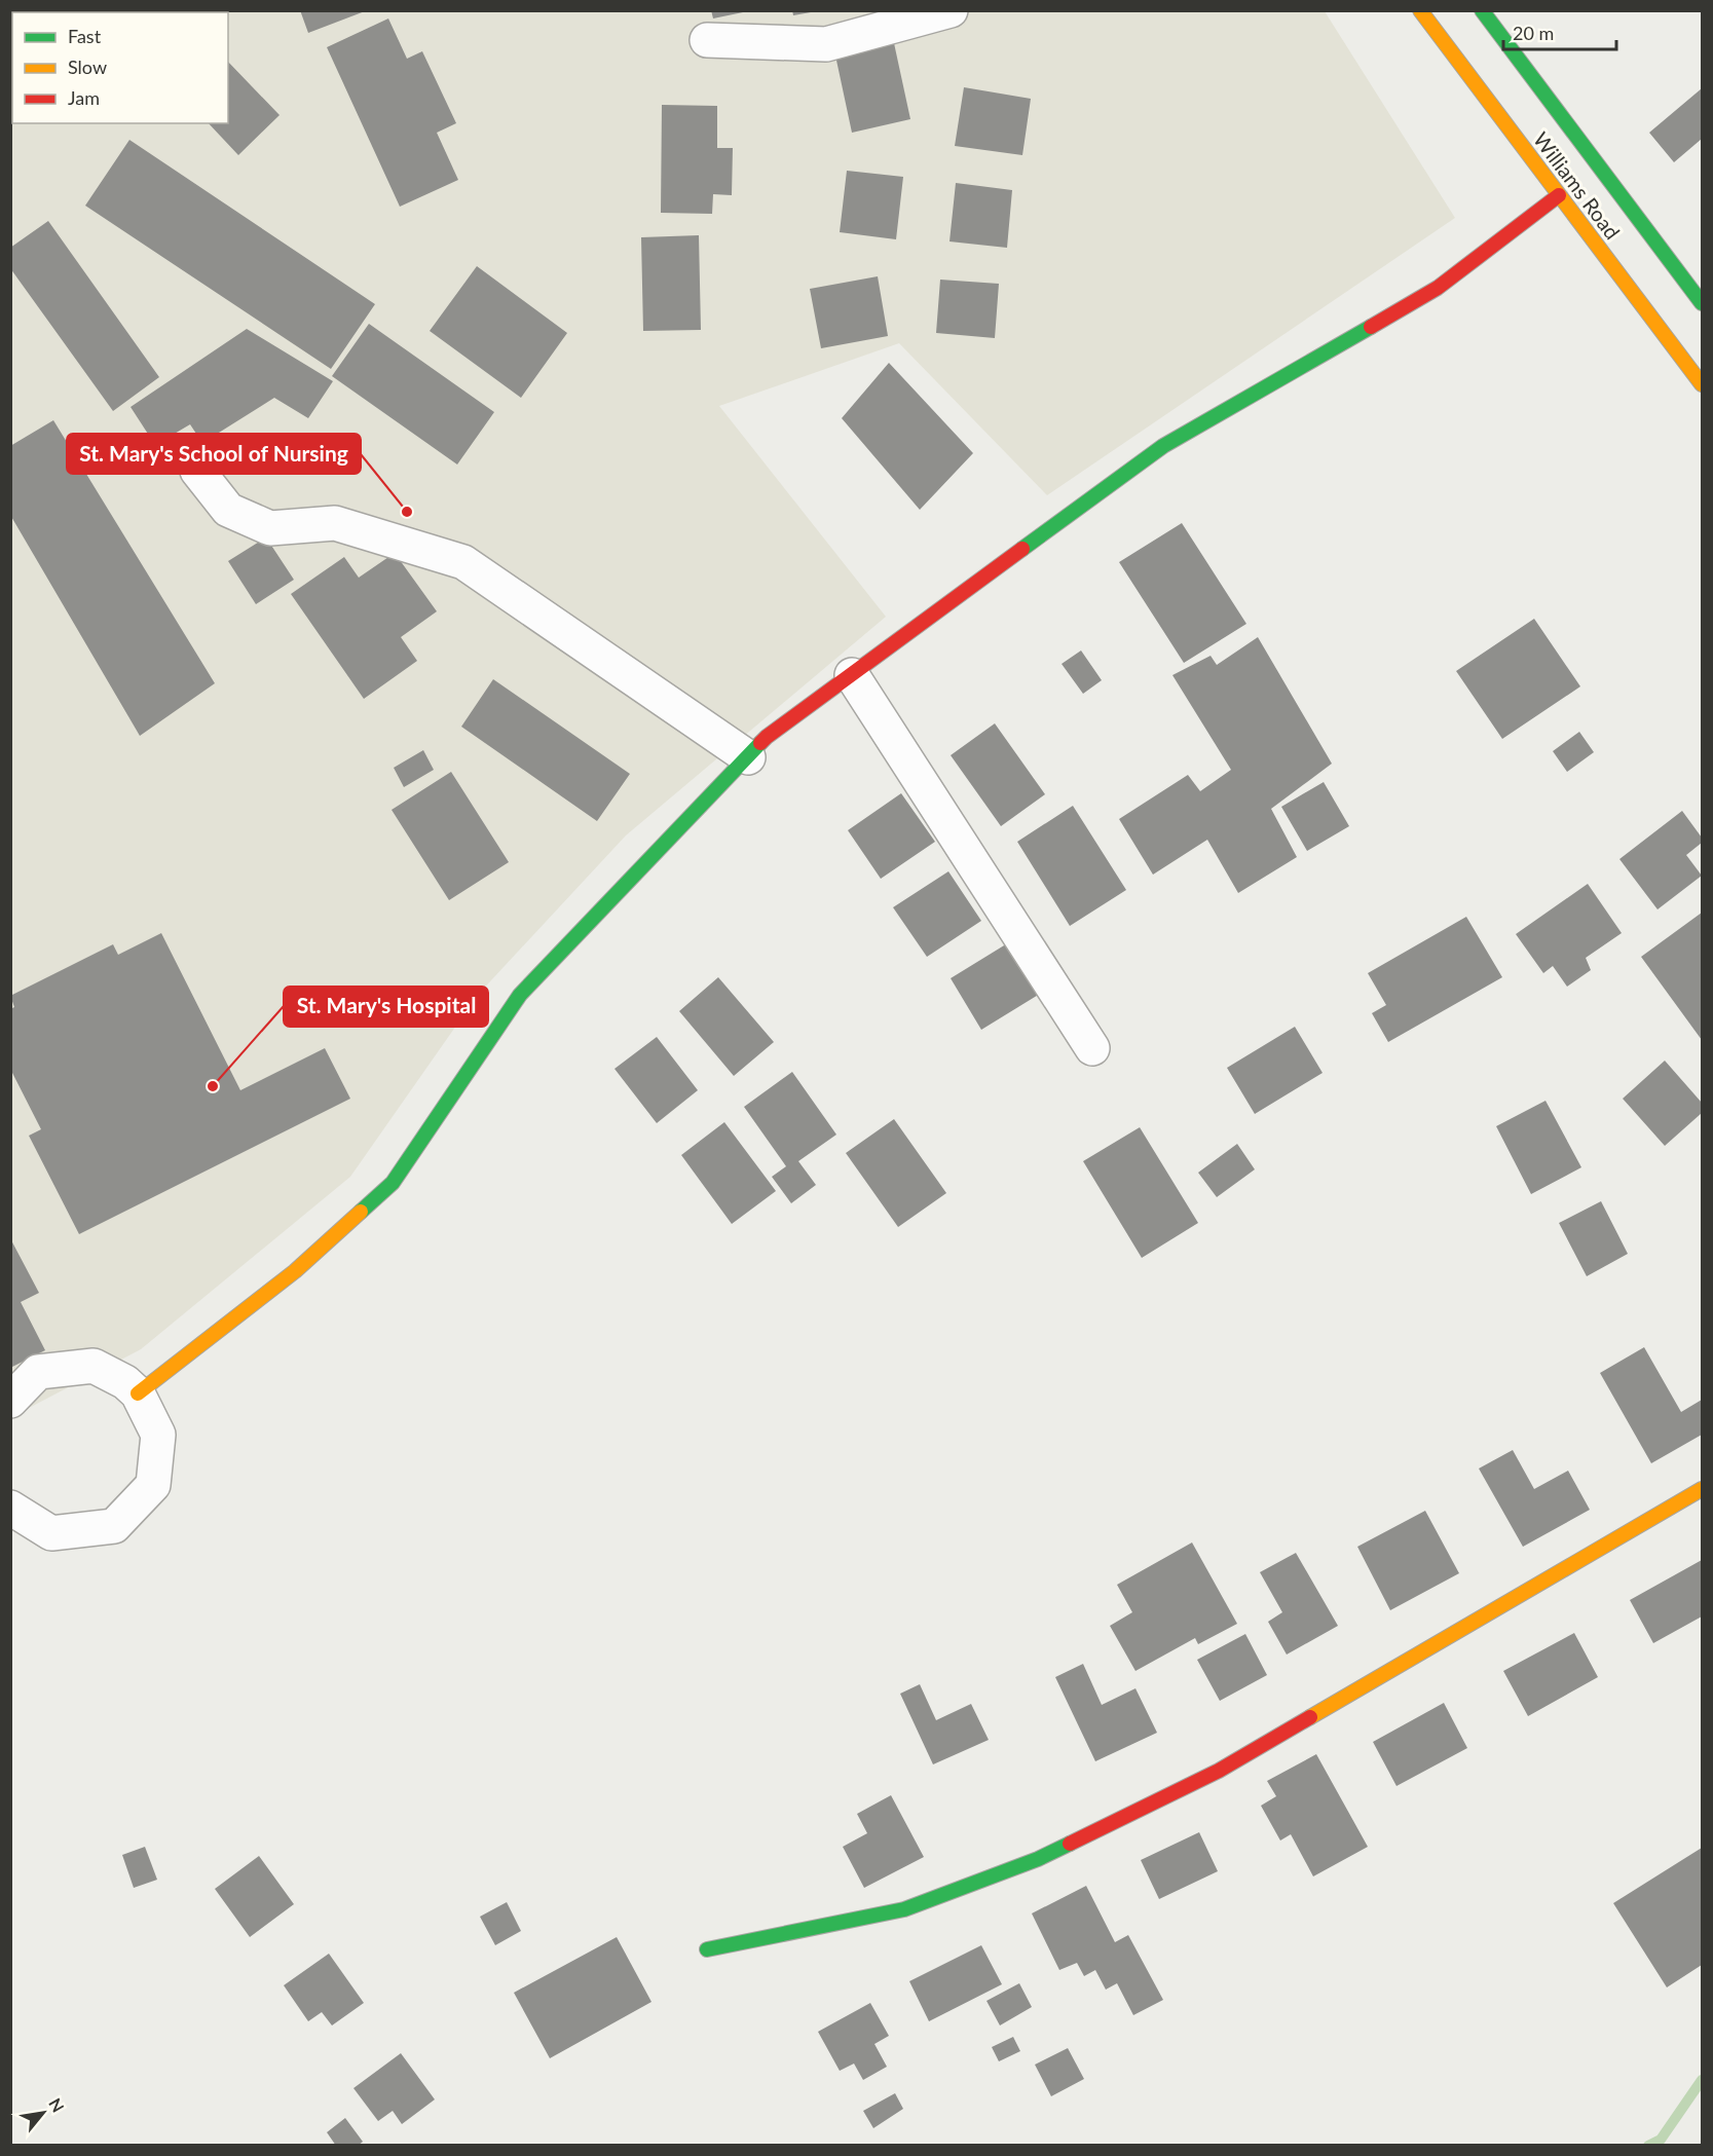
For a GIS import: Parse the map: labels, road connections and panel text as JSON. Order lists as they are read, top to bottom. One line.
{"streets":{"street":["Williams Road"]},"places":["St. Mary's School of Nursing","St. Mary's Hospital"],"legend":["Fast","Slow","Jam"],"scale_bar":"20 m","north":"top right"}
